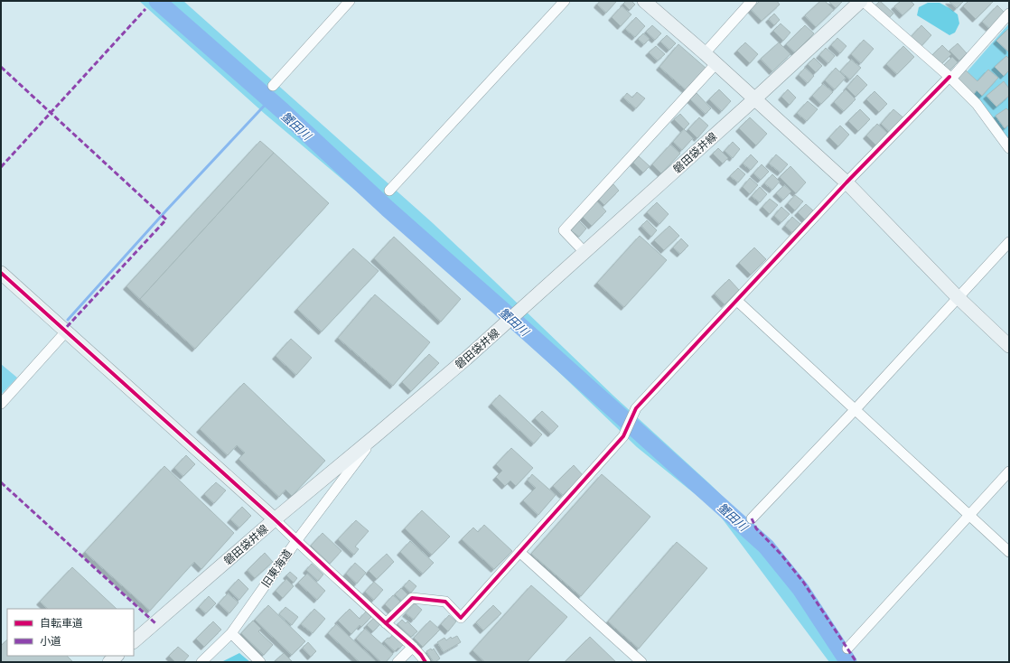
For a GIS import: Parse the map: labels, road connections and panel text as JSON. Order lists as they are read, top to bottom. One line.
{"streets":{"main road":["磐田袋井線"],"street":["旧東海道"]},"crossings":[["磐田袋井線","旧東海道"]],"water":["蟹田川"],"legend":["自転車道","小道"]}
